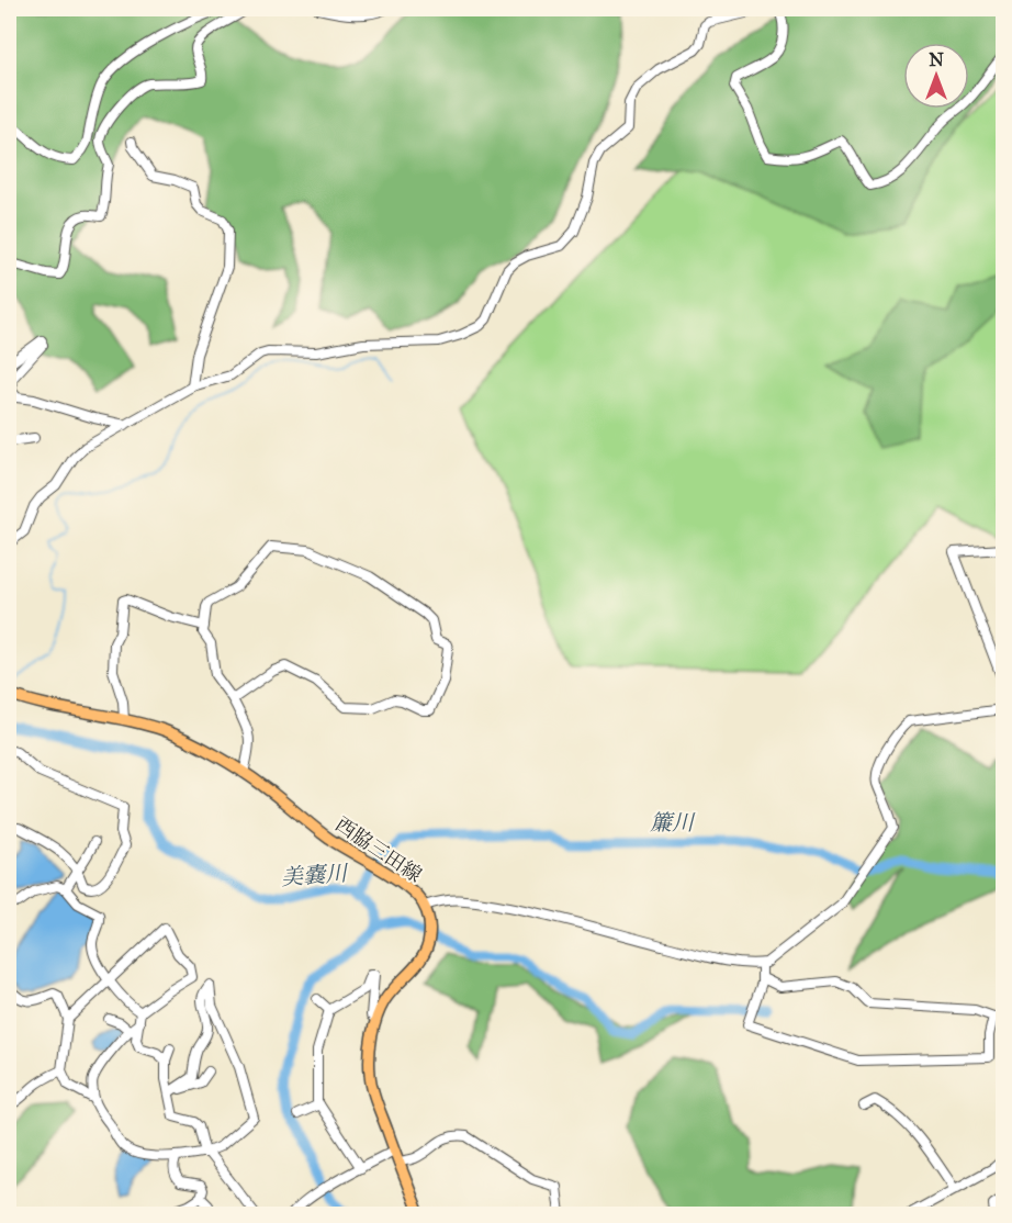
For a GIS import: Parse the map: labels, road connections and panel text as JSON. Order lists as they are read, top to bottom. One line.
{"streets":{"main road":["西脇三田線"]},"water":["簾川","美嚢川"],"north":"top"}
